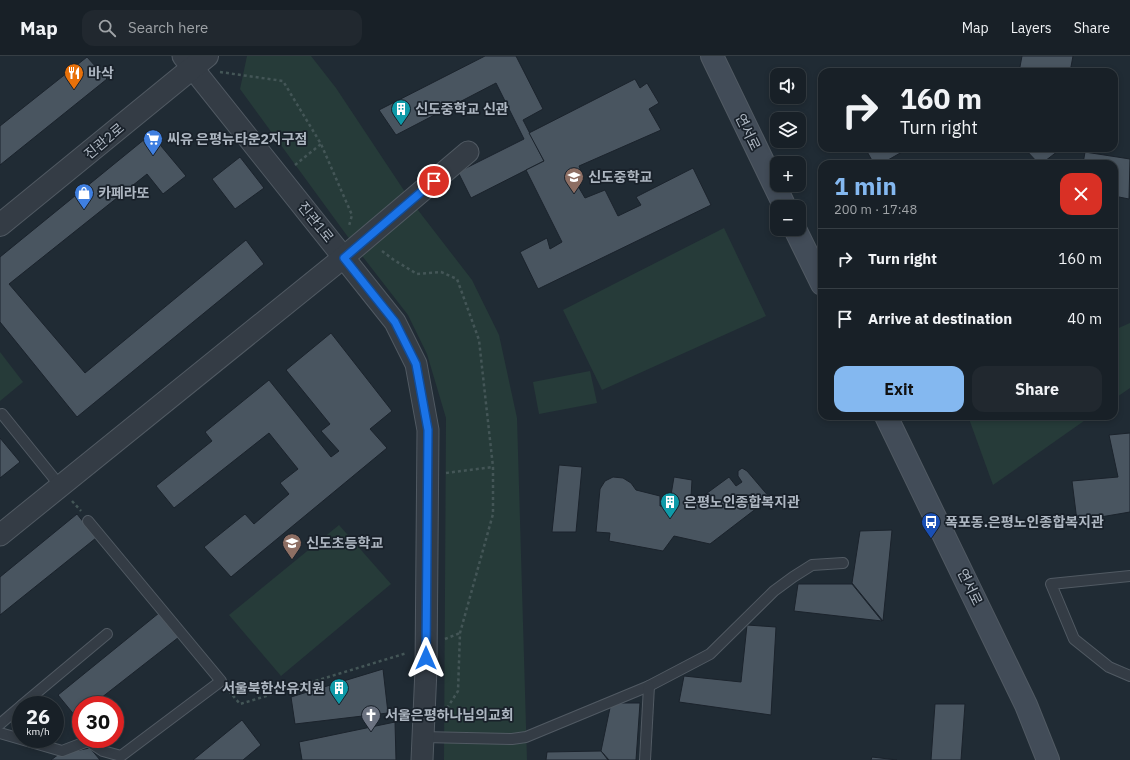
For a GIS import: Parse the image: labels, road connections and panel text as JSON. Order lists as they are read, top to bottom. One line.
{"streets":{"main road":["연서로"],"street":["진관2로","진관1로"]},"crossings":[["진관2로","진관1로"]],"places":{"restaurant":["바삭"],"building":["신도중학교 신관","은평노인종합복지관","서울북한산유치원"],"supermarket":["씨유 은평뉴타운2지구점"],"school or university":["신도중학교","신도초등학교"],"shop":["카페라또"],"bus stop":["폭포동.은평노인종합복지관"],"church":["서울은평하나님의교회"]},"page":{"header":"Map","search":"Search here","nav":["Map","Layers","Share"],"map_buttons":["+","−"],"turn":["160 m","Turn right"],"heading":["1 min","200 m · 17:48"],"list":[{"name":"Turn right","value":"160 m"},{"name":"Arrive at destination","value":"40 m"}],"buttons":["Exit","Share"],"speed":"26 km/h","limit":"30"}}
